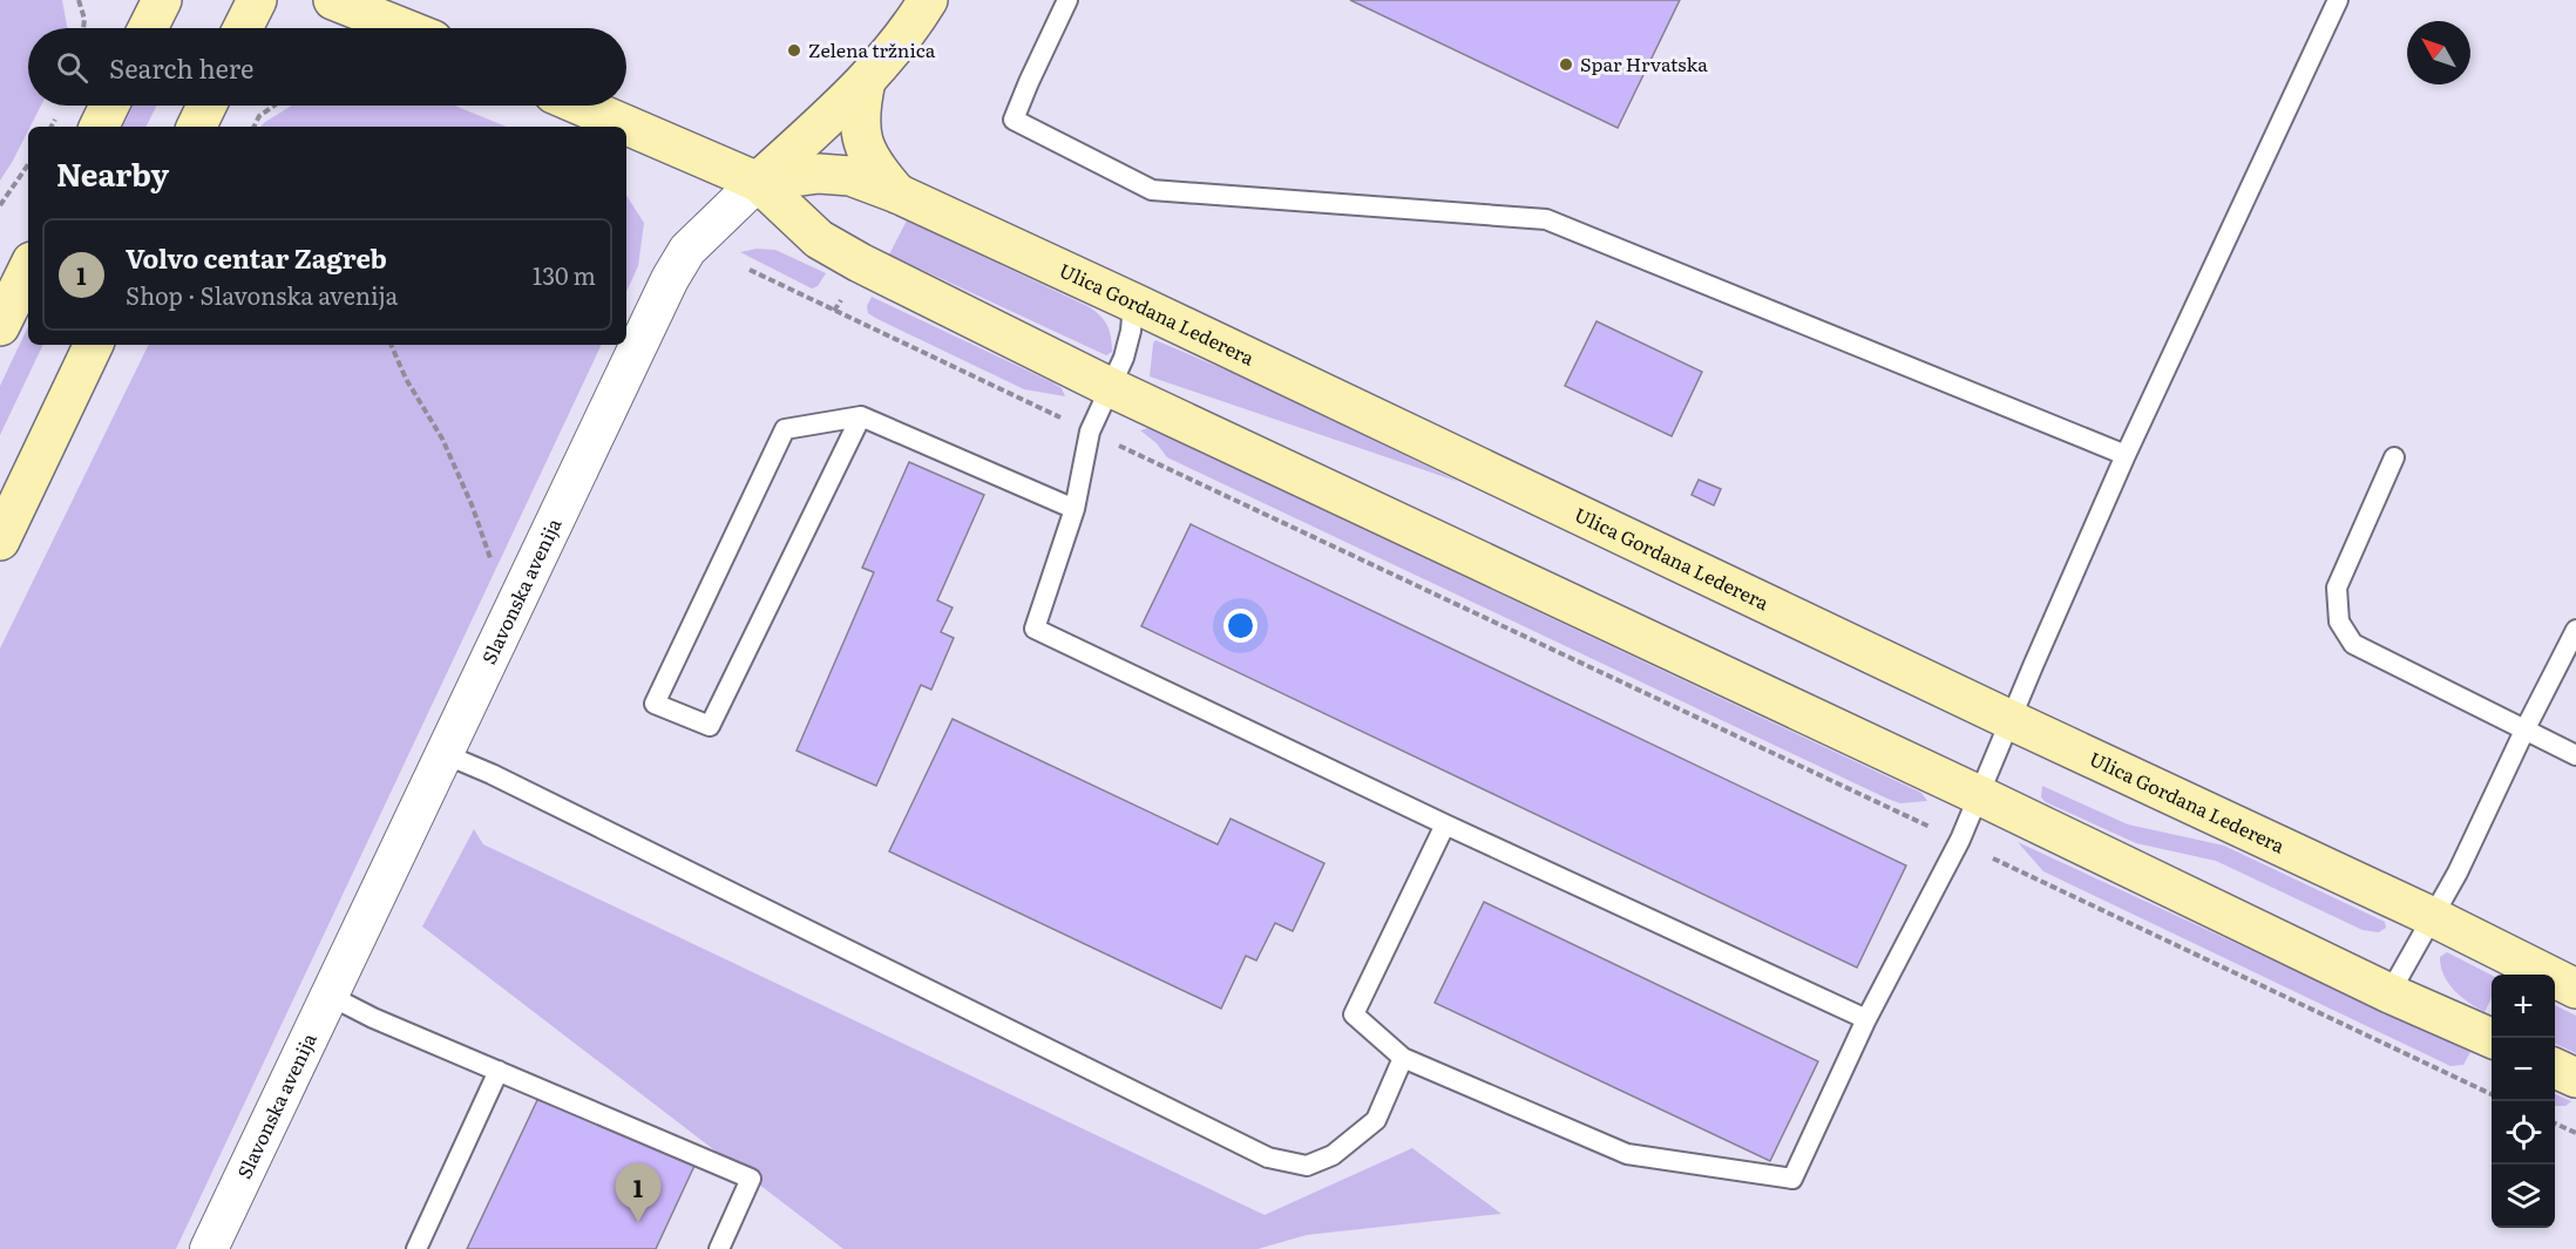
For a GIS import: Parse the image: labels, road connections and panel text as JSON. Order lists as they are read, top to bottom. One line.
{"streets":{"street":["Ulica Gordana Lederera","Slavonska avenija"]},"crossings":[["Ulica Gordana Lederera","Slavonska avenija"]],"places":["Zelena tržnica","Spar Hrvatska"],"north":"top left","page":{"search":"Search here","heading":"Nearby","list":[{"mark":"1","name":"Volvo centar Zagreb","note":"Shop · Slavonska avenija","value":"130 m"}],"map_buttons":["+","−"],"pins":"1"}}
